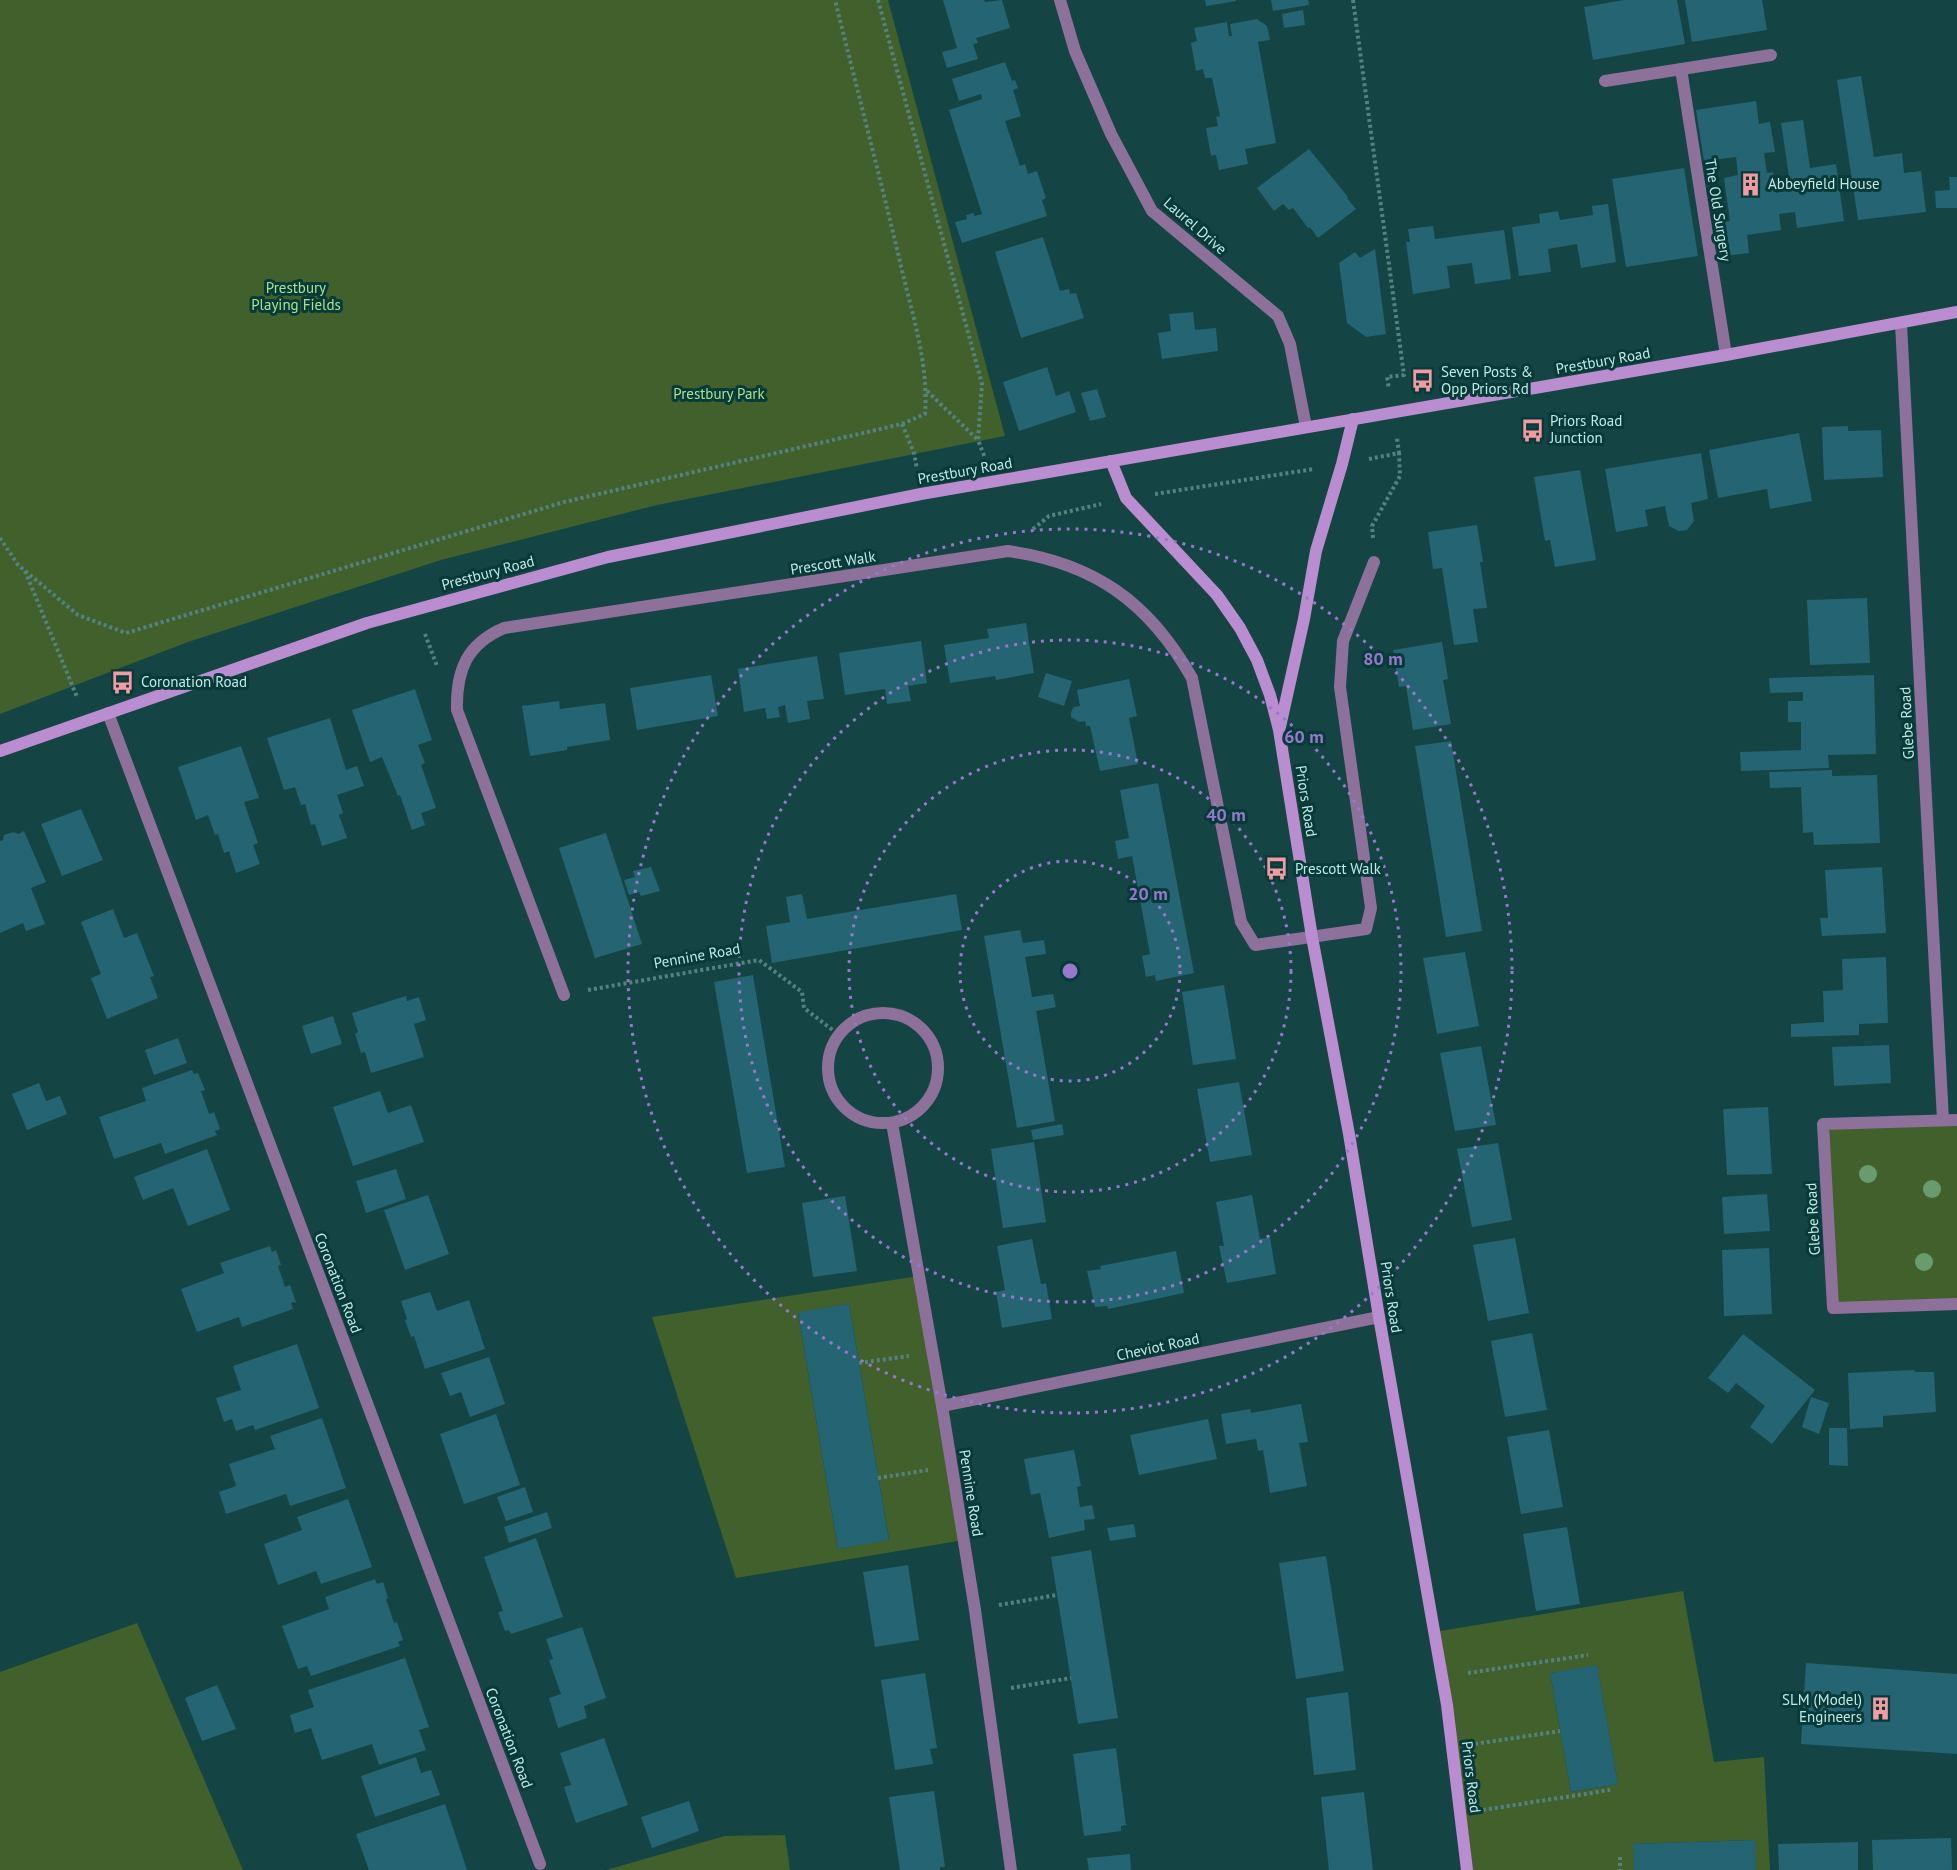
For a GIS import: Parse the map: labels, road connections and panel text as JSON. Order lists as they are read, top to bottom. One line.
{"streets":{"main road":["Prestbury Road","Priors Road"],"street":["The Old Surgery","Laurel Drive","Prescott Walk","Glebe Road","Pennine Road","Coronation Road","Cheviot Road"]},"crossings":[["The Old Surgery","Prestbury Road"],["Laurel Drive","Prestbury Road"],["Prestbury Road","Glebe Road"],["Prestbury Road","Priors Road"],["Prestbury Road","Coronation Road"],["Prescott Walk","Priors Road"],["Prescott Walk","Pennine Road"],["Priors Road","Cheviot Road"],["Pennine Road","Cheviot Road"]],"parks":["Prestbury Playing Fields","Prestbury Park"],"places":{"building":["Abbeyfield House","SLM (Model) Engineers"],"bus stop":["Seven Posts & Opp Priors Rd","Priors Road Junction","Coronation Road","Prescott Walk"]},"rings":["80 m","60 m","40 m","20 m"]}
